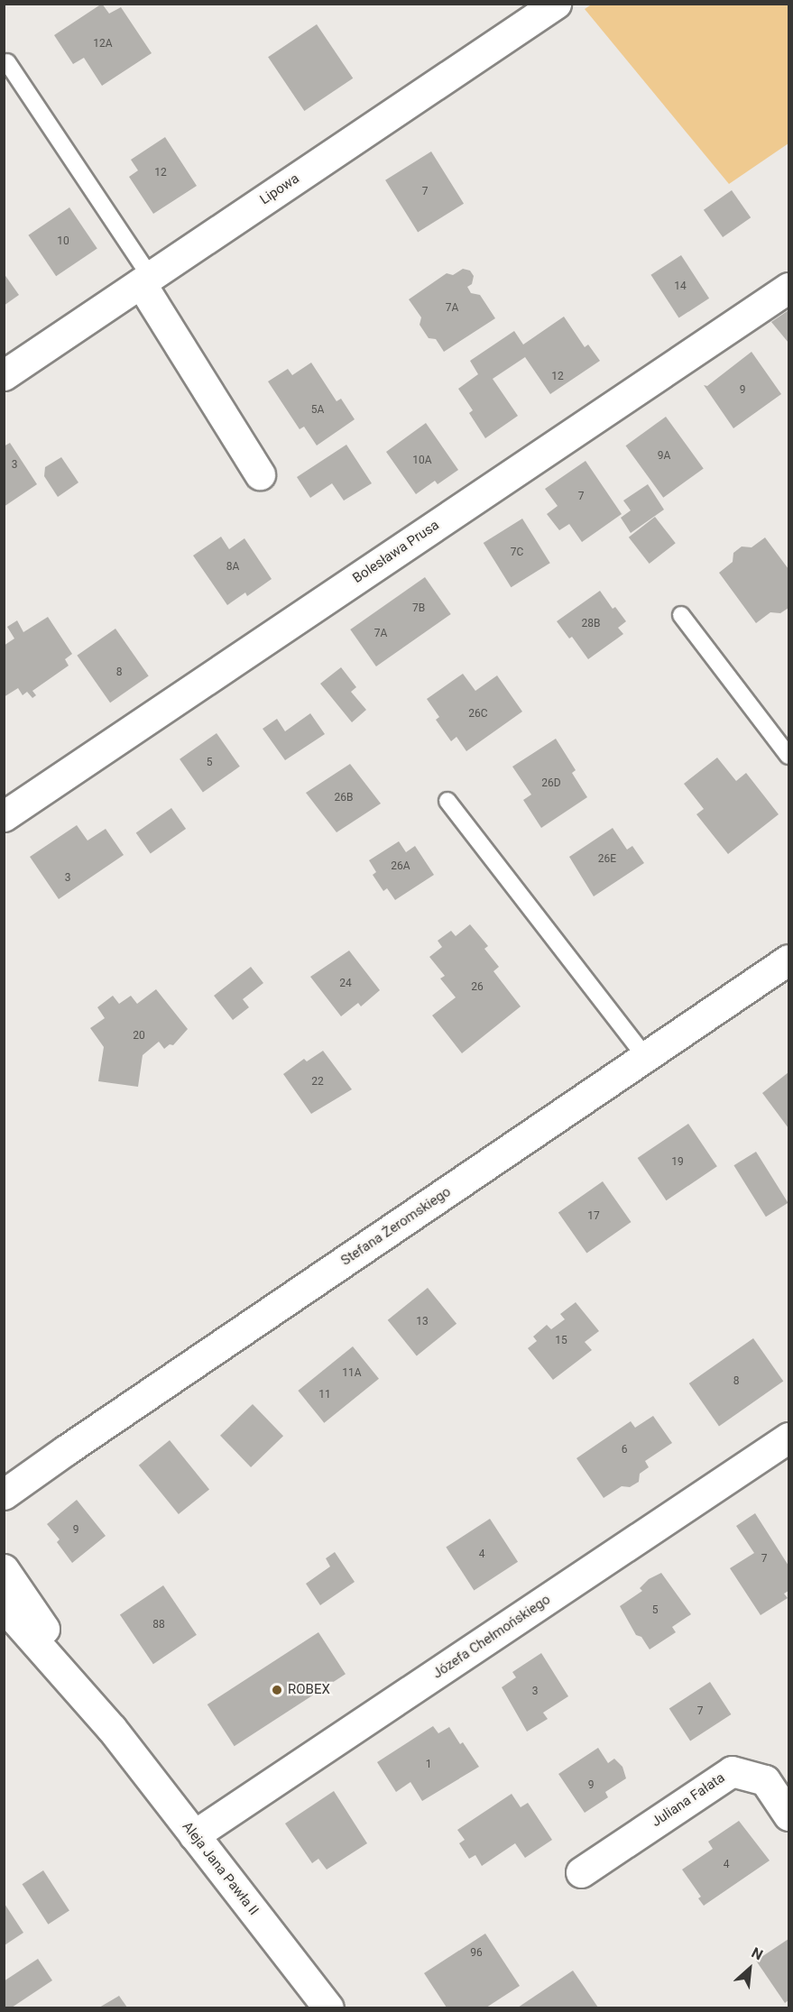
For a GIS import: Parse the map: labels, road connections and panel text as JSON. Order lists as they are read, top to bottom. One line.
{"streets":{"street":["Lipowa","Bolesława Prusa","Stefana Żeromskiego","Józefa Chełmońskiego","Juliana Fałata","Aleja Jana Pawła II"]},"crossings":[["Józefa Chełmońskiego","Aleja Jana Pawła II"]],"places":["ROBEX"],"house_numbers":["12A","12","7","10","14","7A","12","9","5A","9A","10A","3","7","7C","8A","7B","28B","7A","8","26C","5","26D","26B","26E","26A","3","24","26","20","22","19","17","13","15","11A","8","11","6","9","4","7","5","88","3","7","1","9","4","96"],"north":"top right"}
